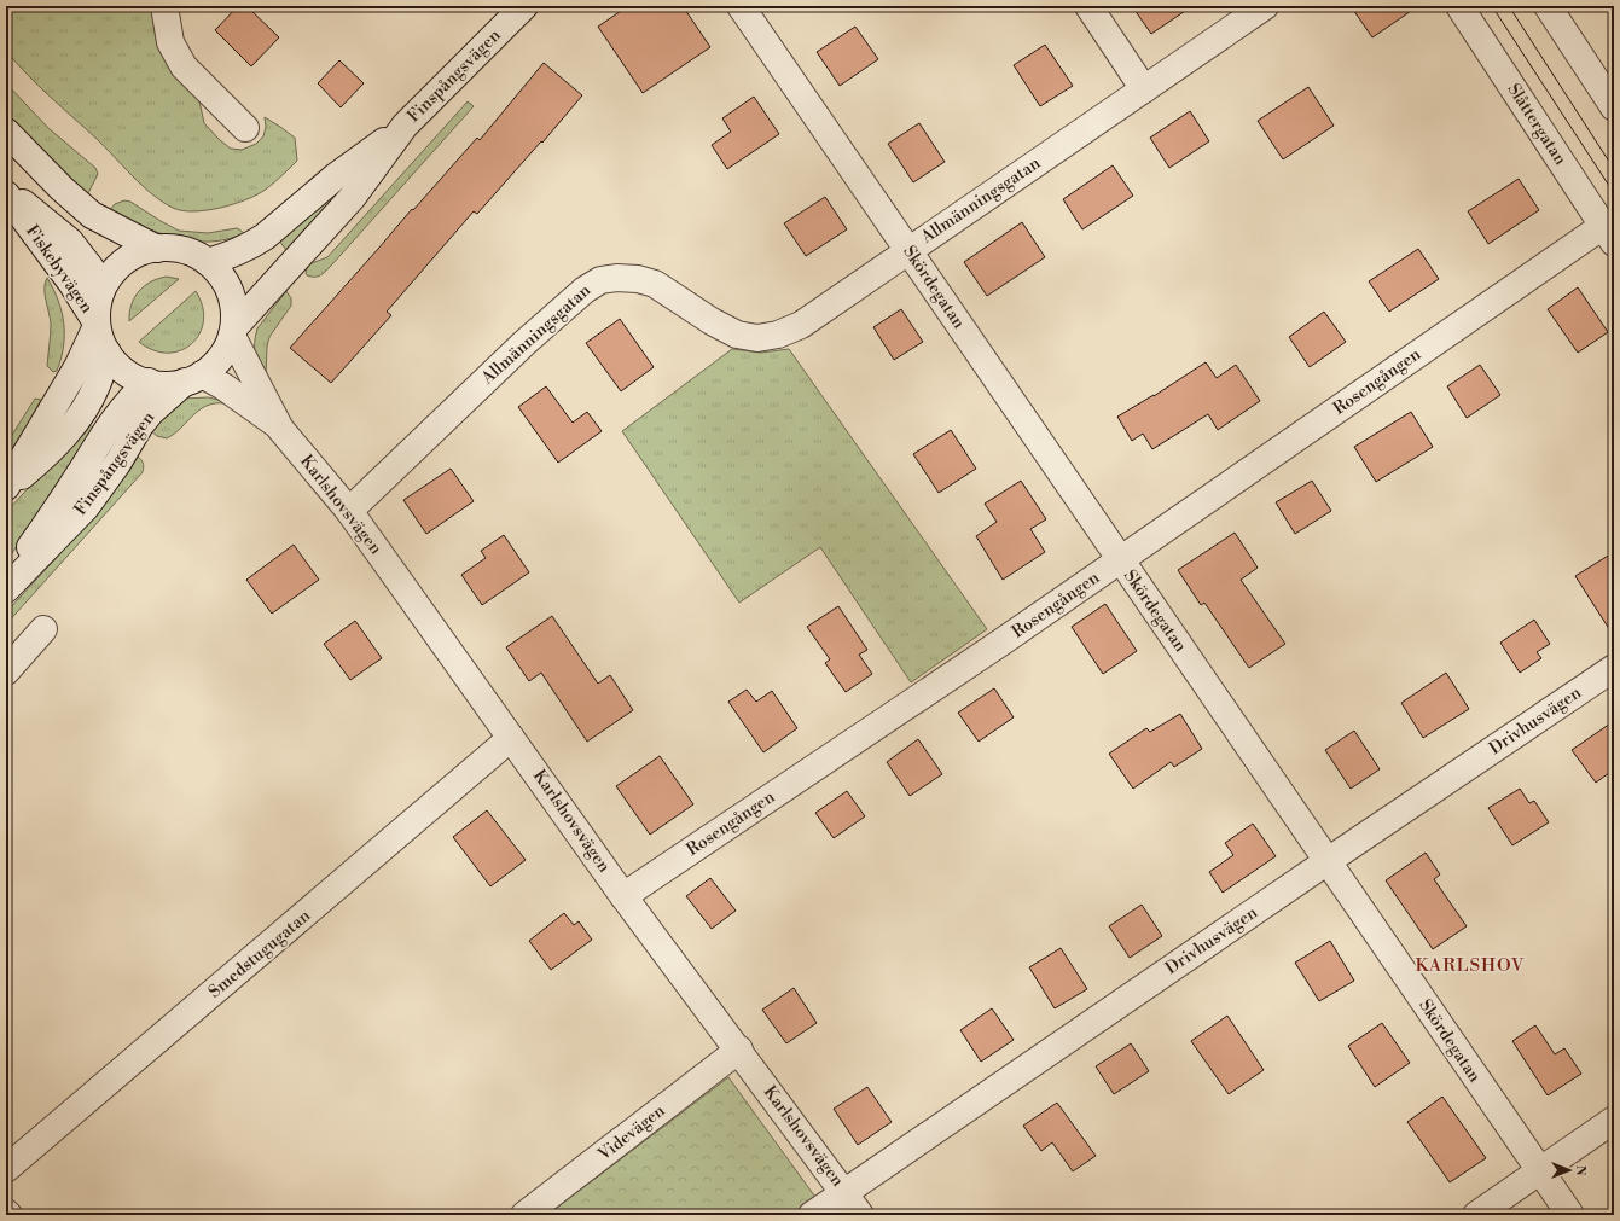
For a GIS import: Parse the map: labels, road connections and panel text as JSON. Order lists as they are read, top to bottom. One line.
{"streets":{"street":["Finspångsvägen","Slåttergatan","Allmänningsgatan","Fiskebyvägen","Skördegatan","Rosengången","Karlshovsvägen","Drivhusvägen","Smedstugugatan","Videvägen"]},"crossings":[["Finspångsvägen","Fiskebyvägen"],["Finspångsvägen","Karlshovsvägen"],["Slåttergatan","Rosengången"],["Allmänningsgatan","Skördegatan"],["Allmänningsgatan","Karlshovsvägen"],["Fiskebyvägen","Karlshovsvägen"],["Skördegatan","Rosengången"],["Skördegatan","Drivhusvägen"],["Rosengången","Karlshovsvägen"],["Karlshovsvägen","Drivhusvägen"],["Karlshovsvägen","Smedstugugatan"],["Karlshovsvägen","Videvägen"]],"districts":["KARLSHOV"],"north":"right"}
